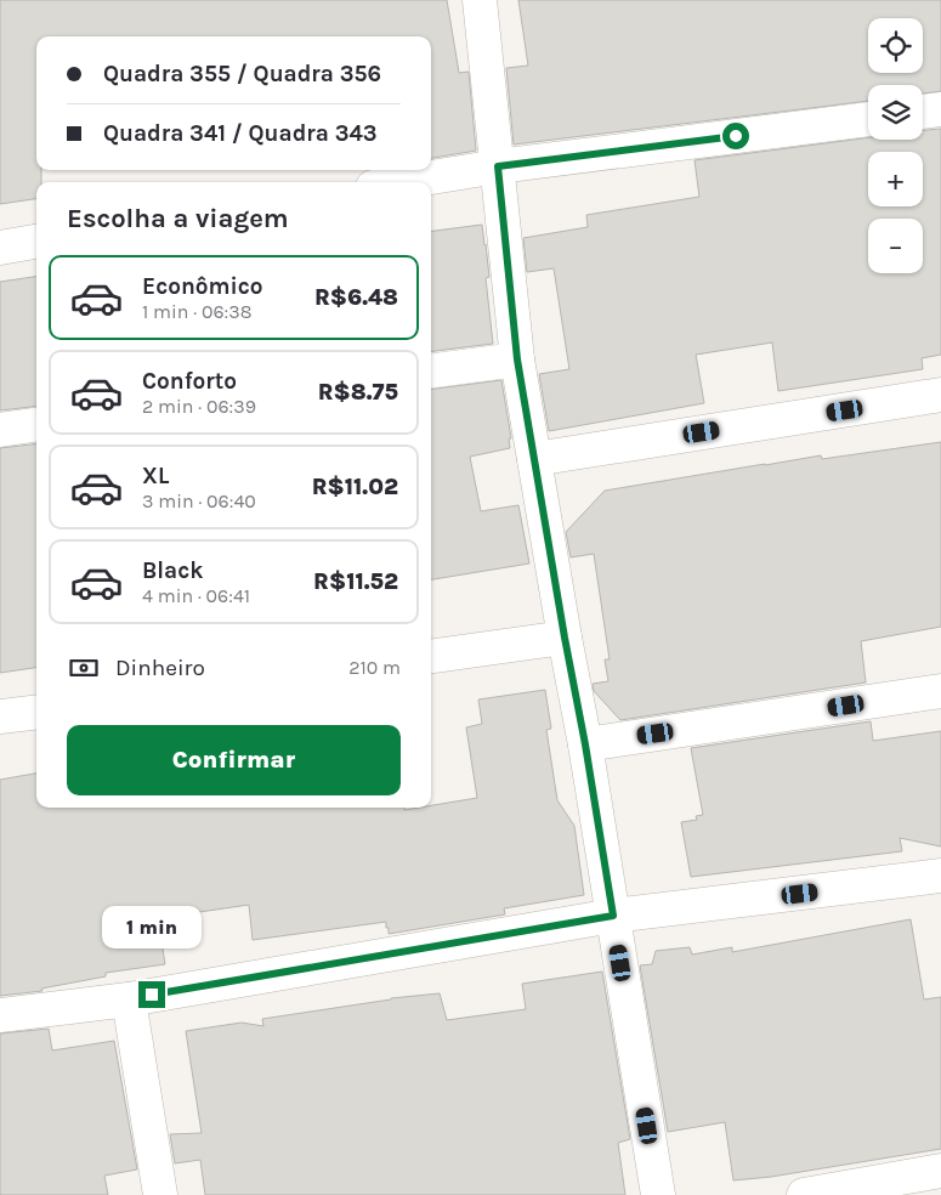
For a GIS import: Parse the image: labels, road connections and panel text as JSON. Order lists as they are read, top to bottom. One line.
{"page":{"map_buttons":["+","−"],"banner":["Quadra 355 / Quadra 356","Quadra 341 / Quadra 343"],"heading":"Escolha a viagem","list":[{"name":"Econômico","note":"1 min · 06:38","value":"R$6.48"},{"name":"Conforto","note":"2 min · 06:39","value":"R$8.75"},{"name":"XL","note":"3 min · 06:40","value":"R$11.02"},{"name":"Black","note":"4 min · 06:41","value":"R$11.52"}],"pay":["Dinheiro","210 m"],"buttons":"Confirmar","bubble":"1 min"}}
